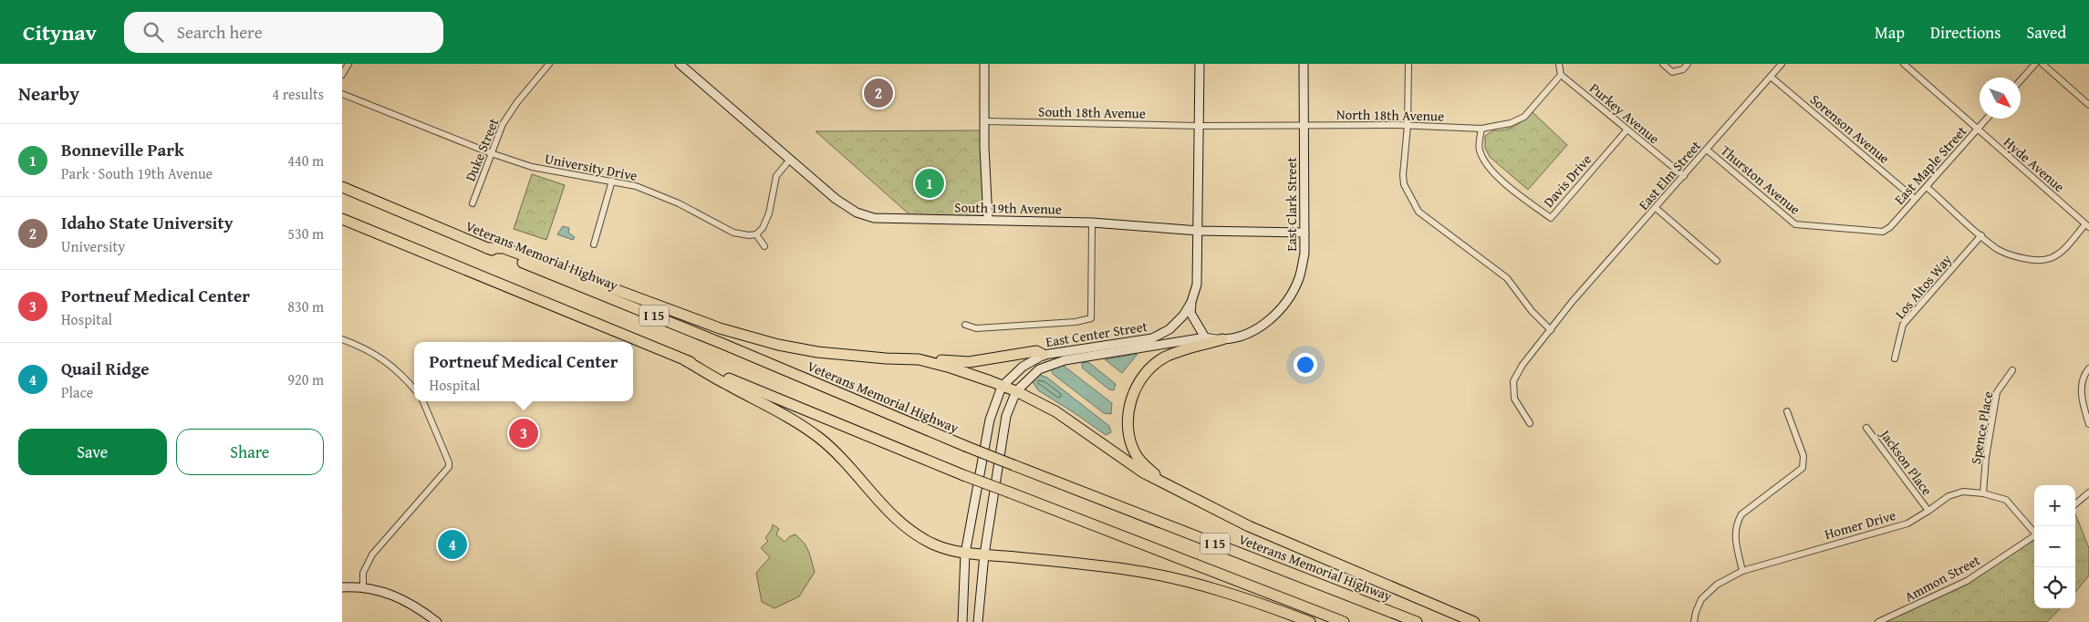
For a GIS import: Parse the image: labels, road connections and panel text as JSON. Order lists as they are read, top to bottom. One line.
{"streets":{"highway":["Veterans Memorial Highway","I 15"],"main road":["East Clark Street","South 19th Avenue","East Center Street"],"street":["South 18th Avenue","Purkey Avenue","North 18th Avenue","Sorenson Avenue","Duke Street","Hyde Avenue","East Maple Street","University Drive","East Elm Street","Thurston Avenue","Davis Drive","Los Altos Way","Spence Place","Jackson Place","Homer Drive","Ammon Street"]},"crossings":[["South 18th Avenue","North 18th Avenue"],["South 18th Avenue","East Center Street"],["Purkey Avenue","North 18th Avenue"],["Purkey Avenue","East Elm Street"],["Purkey Avenue","Davis Drive"],["North 18th Avenue","Davis Drive"],["North 18th Avenue","East Clark Street"],["North 18th Avenue","East Center Street"],["Sorenson Avenue","East Maple Street"],["Sorenson Avenue","East Elm Street"],["Duke Street","University Drive"],["Hyde Avenue","East Maple Street"],["East Maple Street","Thurston Avenue"],["East Elm Street","Thurston Avenue"],["East Clark Street","South 19th Avenue"],["East Clark Street","East Center Street"],["South 19th Avenue","East Center Street"],["Spence Place","Homer Drive"],["Jackson Place","Homer Drive"]],"north":"bottom right","page":{"header":"Citynav","search":"Search here","nav":["Map","Directions","Saved"],"heading":["Nearby","4 results"],"pins":["2","1","3","4"],"list":[{"mark":"1","name":"Bonneville Park","note":"Park · South 19th Avenue","value":"440 m"},{"mark":"2","name":"Idaho State University","note":"University","value":"530 m"},{"mark":"3","name":"Portneuf Medical Center","note":"Hospital","value":"830 m"},{"mark":"4","name":"Quail Ridge","note":"Place","value":"920 m"}],"popup":["Portneuf Medical Center","Hospital"],"buttons":["Save","Share"],"map_buttons":["+","−"]}}
